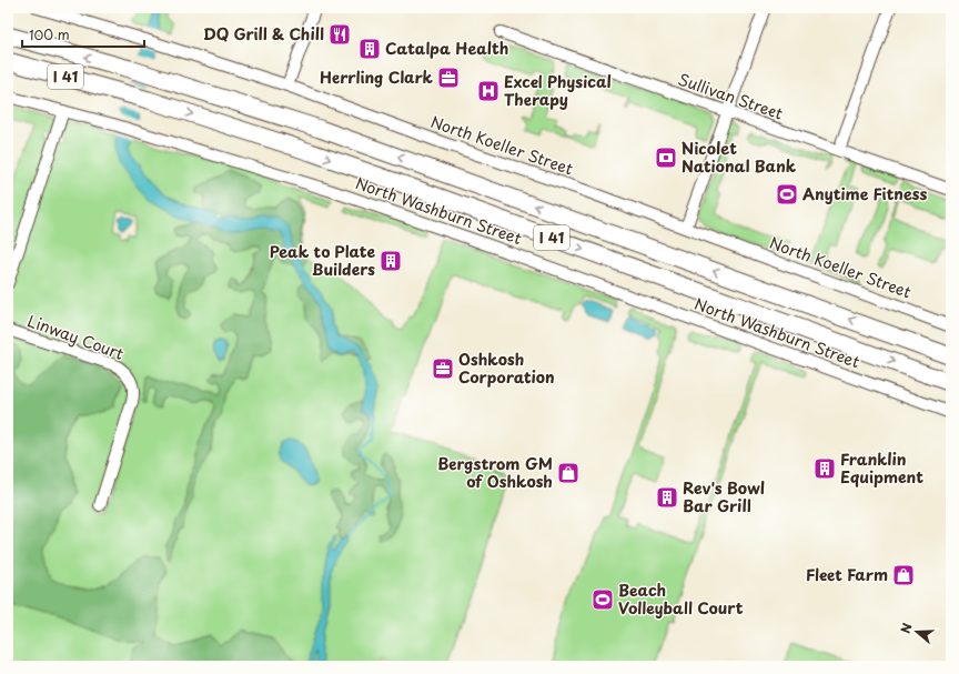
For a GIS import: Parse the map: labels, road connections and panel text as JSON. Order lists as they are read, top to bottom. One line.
{"streets":{"highway":["I 41"],"street":["Sullivan Street","North Koeller Street","North Washburn Street","Linway Court"]},"places":{"restaurant":["DQ Grill & Chill"],"building":["Catalpa Health","Peak to Plate Builders","Franklin Equipment","Rev's Bowl Bar Grill"],"office":["Herrling Clark","Oshkosh Corporation"],"hospital":["Excel Physical Therapy"],"bank":["Nicolet National Bank"],"sports":["Anytime Fitness","Beach Volleyball Court"],"shop":["Bergstrom GM of Oshkosh","Fleet Farm"]},"scale_bar":"100 m","north":"left"}
